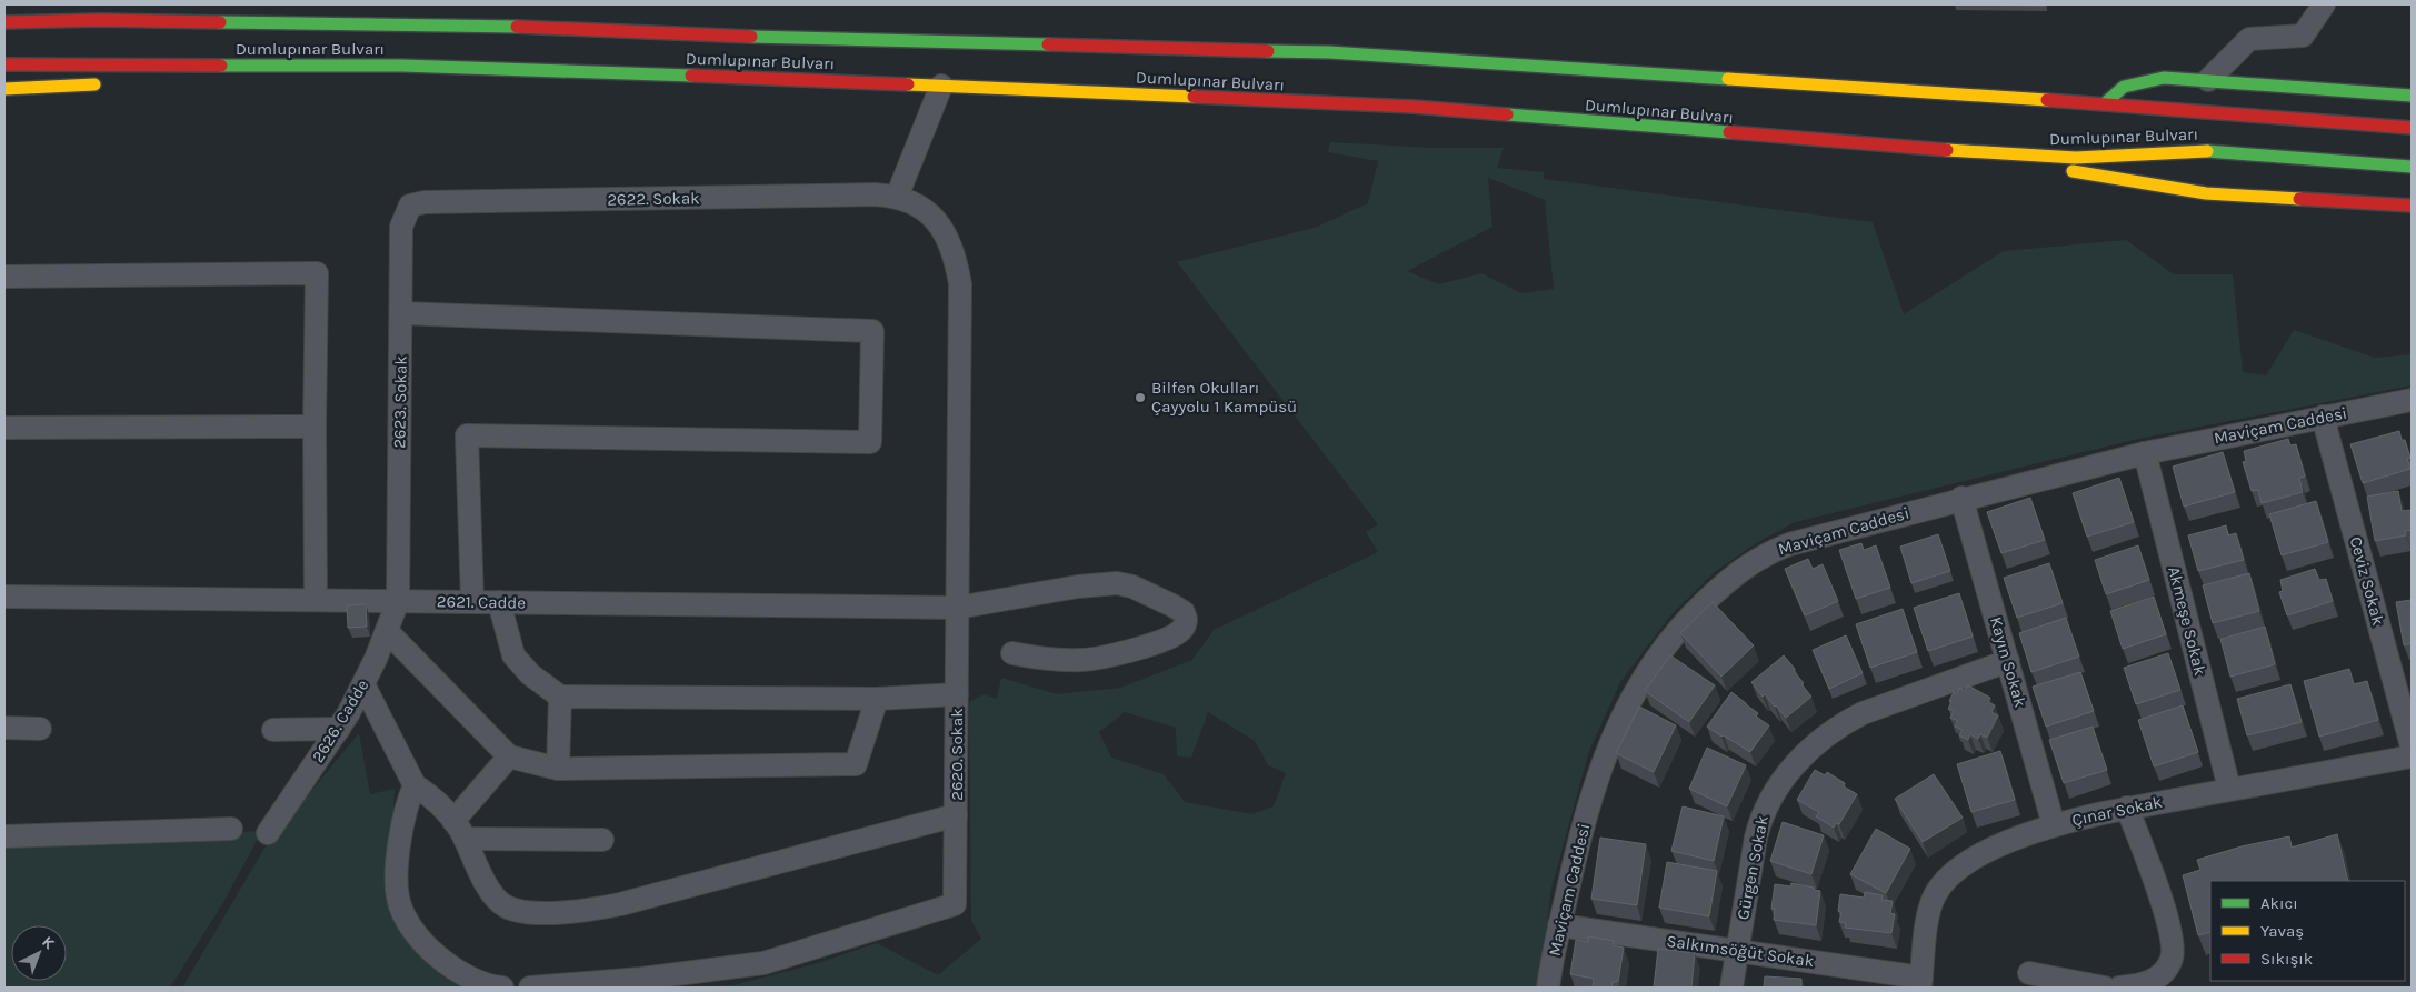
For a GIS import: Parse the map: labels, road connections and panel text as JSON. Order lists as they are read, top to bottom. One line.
{"streets":{"highway":["Dumlupınar Bulvarı"],"street":["2622. Sokak","2623. Sokak","Maviçam Caddesi","Ceviz Sokak","2621. Cadde","Akmeşe Sokak","Kayın Sokak","2626. Cadde","2620. Sokak","Çınar Sokak","Gürgen Sokak","Salkımsöğüt Sokak"]},"crossings":[["2622. Sokak","2623. Sokak"],["2622. Sokak","2620. Sokak"],["2623. Sokak","2621. Cadde"],["2623. Sokak","2626. Cadde"],["Maviçam Caddesi","Ceviz Sokak"],["Maviçam Caddesi","Akmeşe Sokak"],["Maviçam Caddesi","Kayın Sokak"],["Maviçam Caddesi","Salkımsöğüt Sokak"],["2621. Cadde","2626. Cadde"],["2621. Cadde","2620. Sokak"],["Akmeşe Sokak","Çınar Sokak"],["Kayın Sokak","Çınar Sokak"],["Kayın Sokak","Gürgen Sokak"],["Çınar Sokak","Salkımsöğüt Sokak"],["Gürgen Sokak","Salkımsöğüt Sokak"]],"places":["Bilfen Okulları Çayyolu 1 Kampüsü"],"legend":["Akıcı","Yavaş","Sıkışık"],"north":"top right"}
